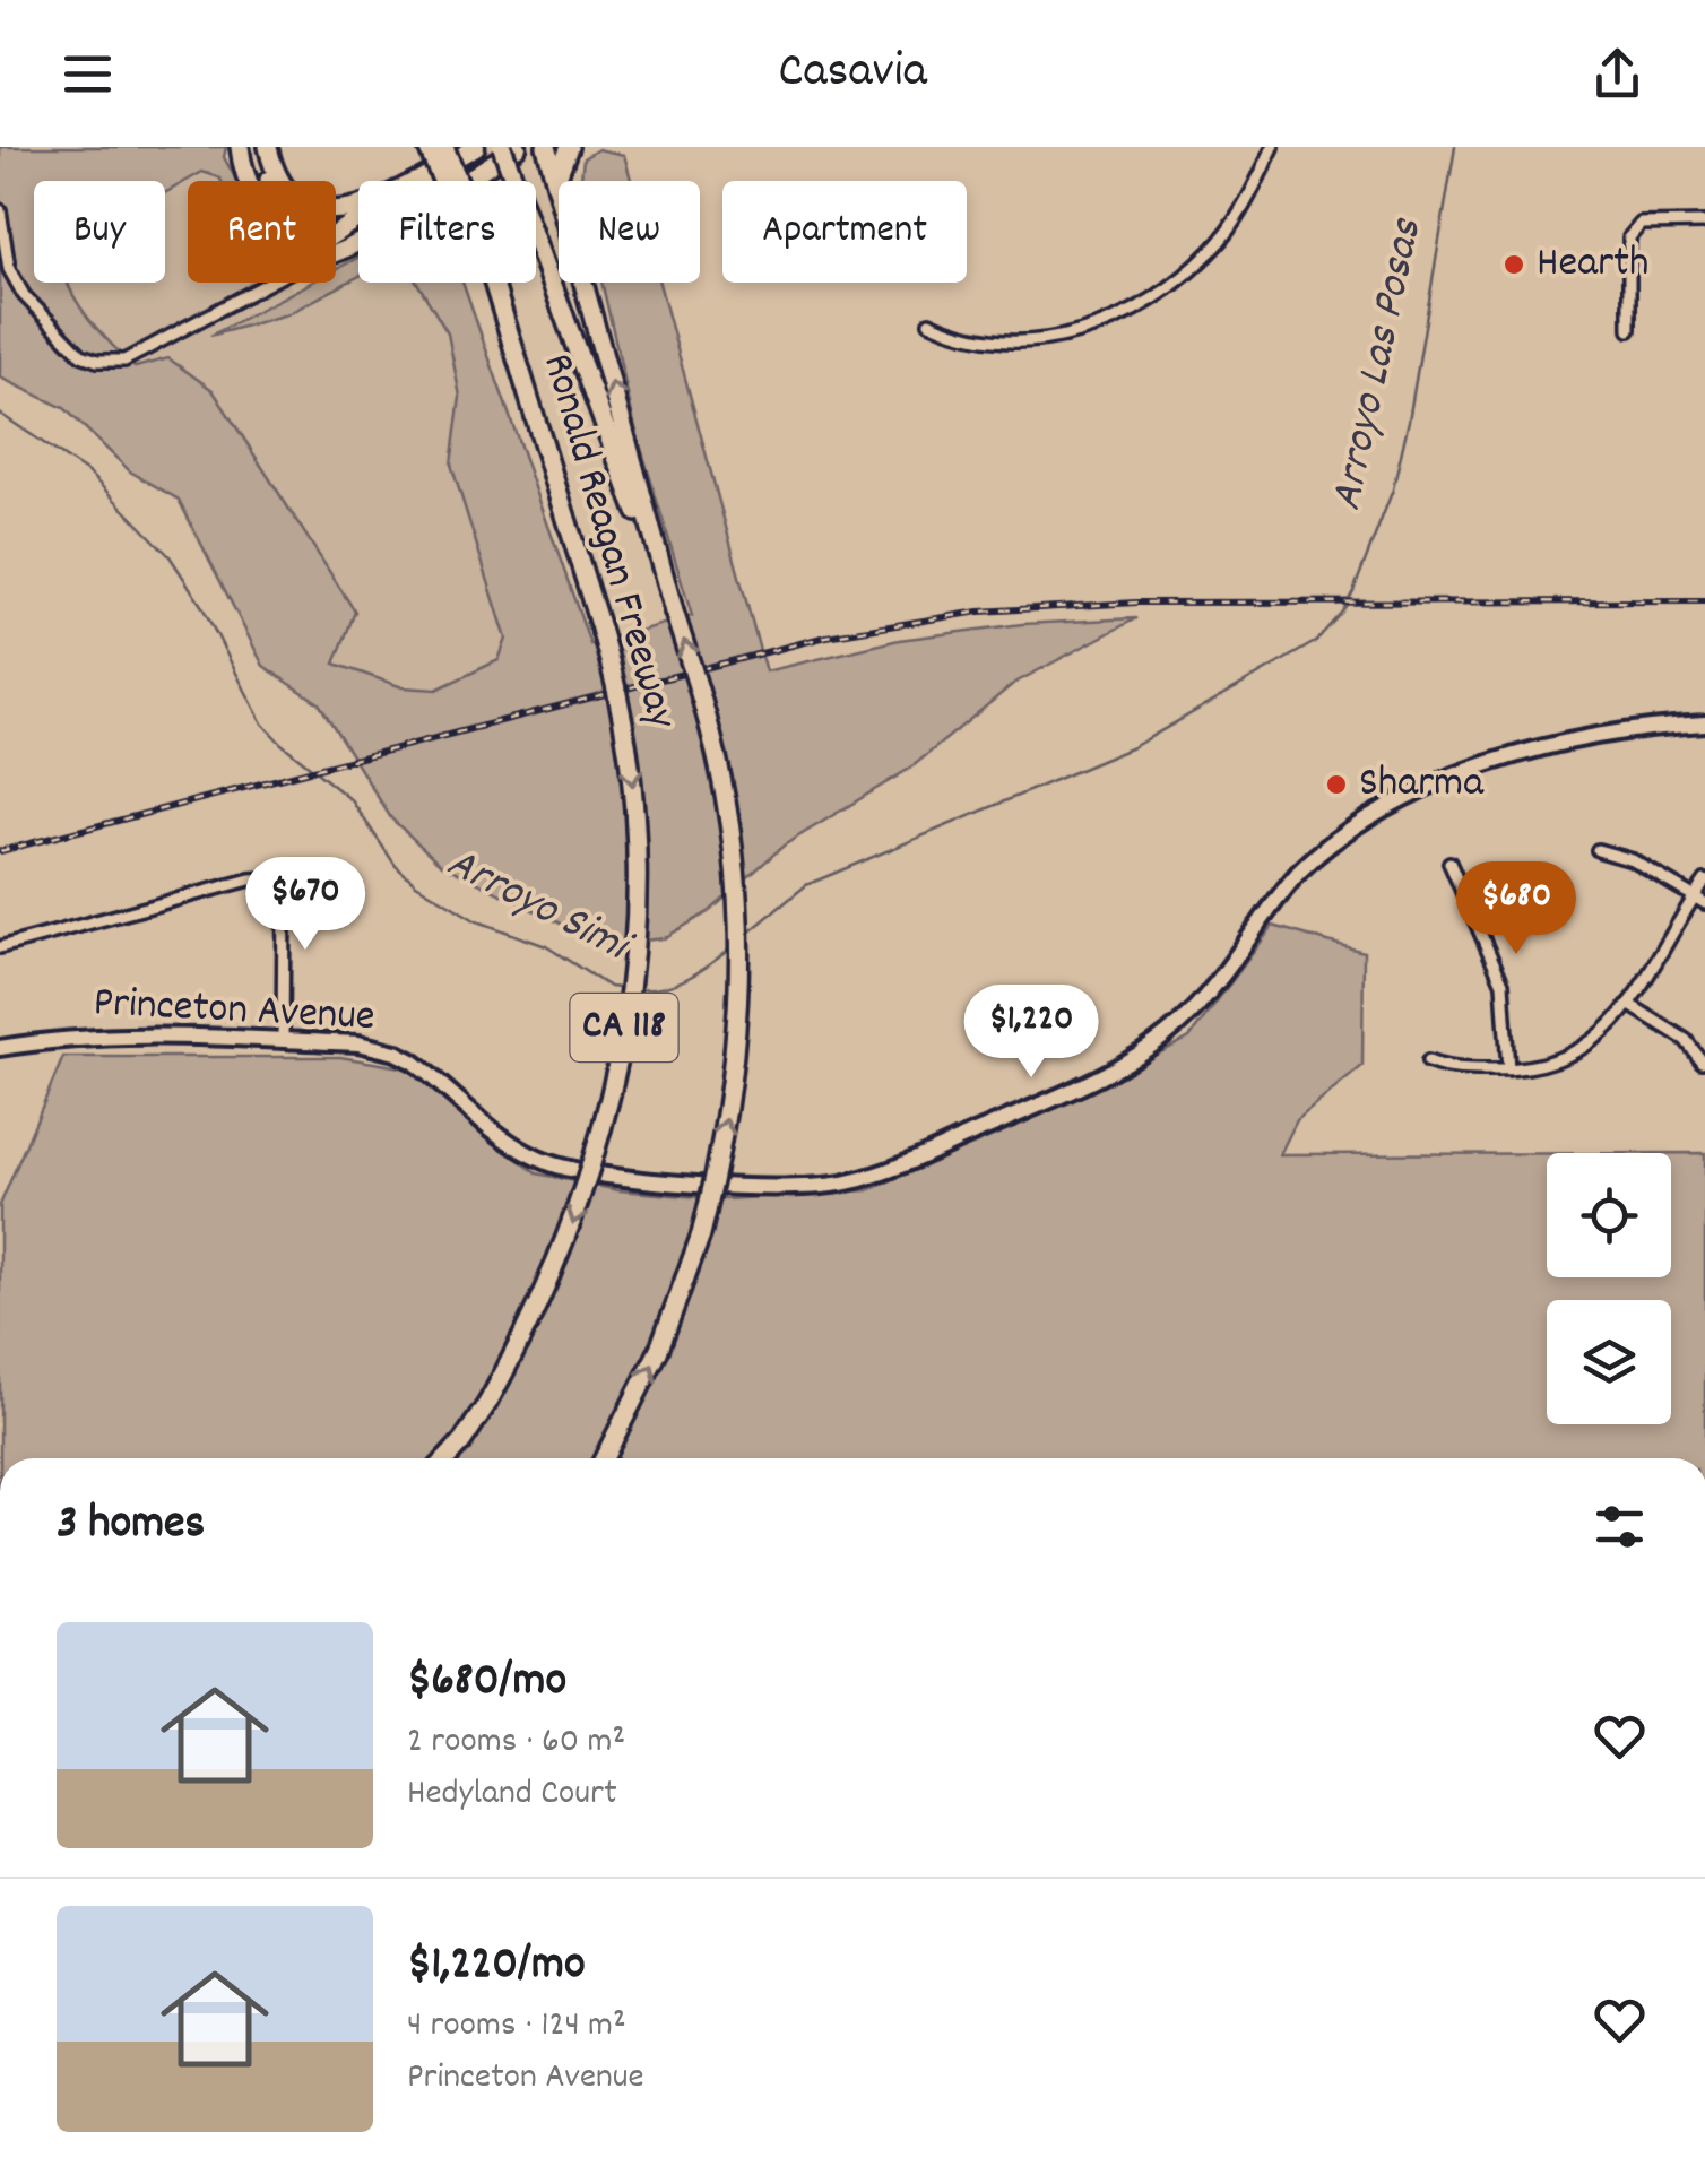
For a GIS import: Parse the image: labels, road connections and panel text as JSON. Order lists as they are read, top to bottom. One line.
{"streets":{"highway":["Ronald Reagan Freeway","CA 118"],"street":["Princeton Avenue"]},"crossings":[["Ronald Reagan Freeway","CA 118"]],"water":["Arroyo Las Posas","Arroyo Simi"],"places":["Hearth","Sharma"],"page":{"header":"Casavia","chip":["Buy","Rent","Filters","New","Apartment"],"price":["$670","$680","$1,220"],"heading":"3 homes","list":[{"name":"$680/mo","note":"2 rooms · 60 m² · Hedyland Court"},{"name":"$1,220/mo","note":"4 rooms · 124 m² · Princeton Avenue"}]}}
